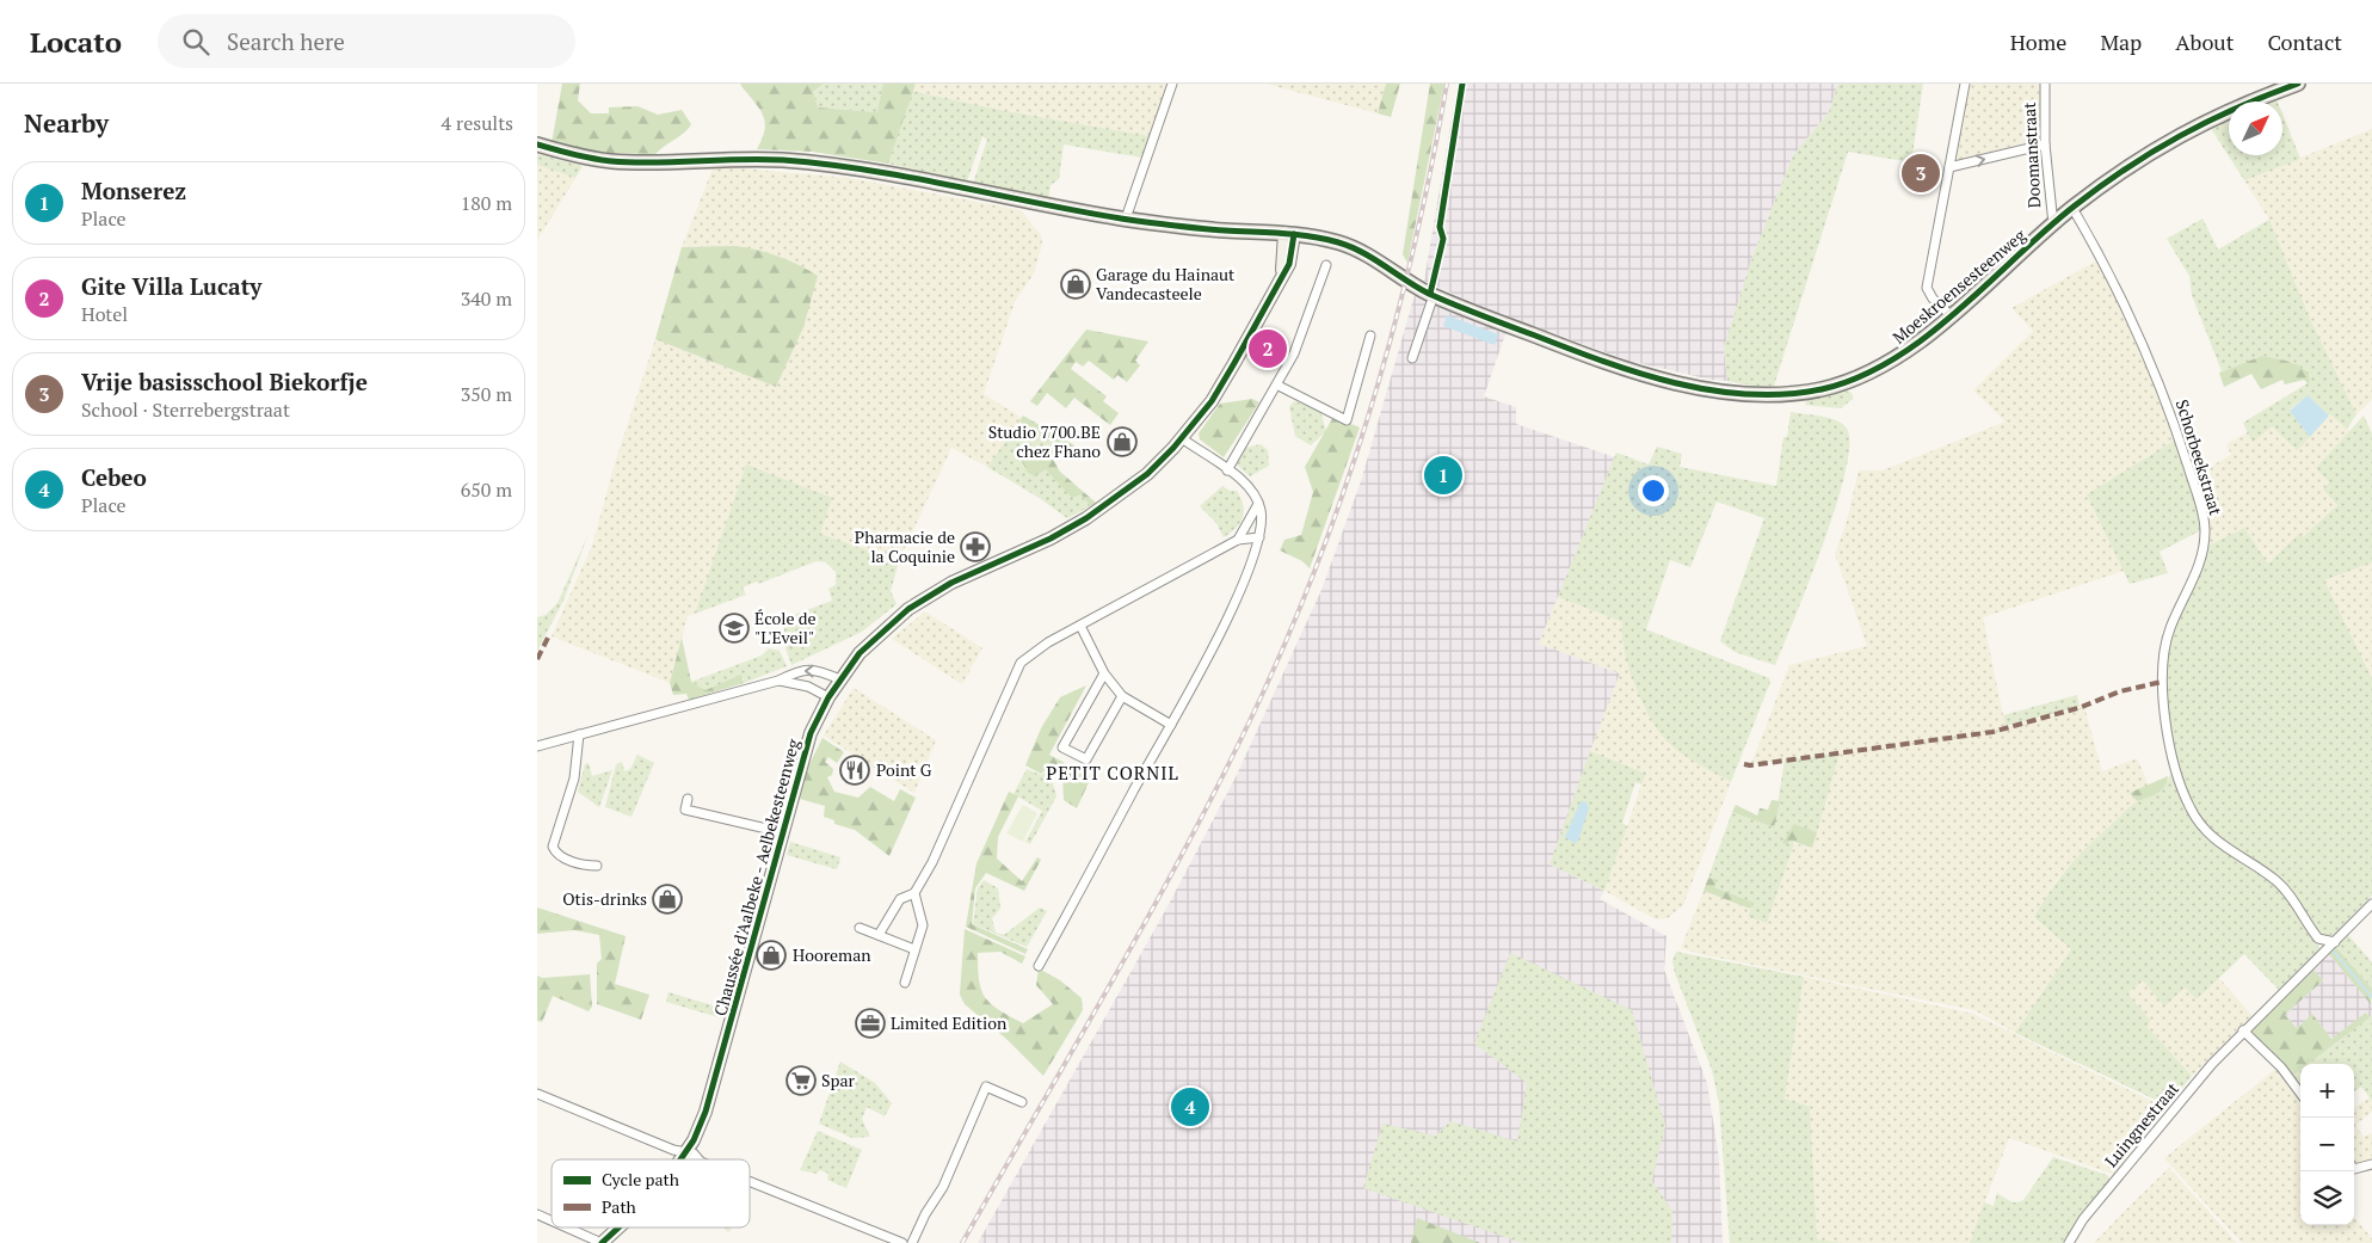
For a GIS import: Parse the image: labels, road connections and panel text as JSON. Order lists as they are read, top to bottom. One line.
{"streets":{"main road":["Moeskroensesteenweg","Chaussée d'Aalbeke - Aelbekesteenweg"],"street":["Doomanstraat","Schorbeekstraat","Luingnestraat"]},"crossings":[["Doomanstraat","Moeskroensesteenweg"],["Moeskroensesteenweg","Schorbeekstraat"],["Moeskroensesteenweg","Chaussée d'Aalbeke - Aelbekesteenweg"],["Schorbeekstraat","Luingnestraat"]],"districts":["PETIT CORNIL"],"places":{"shop":["Garage du Hainaut Vandecasteele","Studio 7700.BE chez Fhano","Otis-drinks","Hooreman"],"pharmacy":["Pharmacie de la Coquinie"],"school or university":["École de \"L'Eveil\""],"restaurant":["Point G"],"office":["Limited Edition"],"supermarket":["Spar"]},"legend":["Cycle path","Path"],"north":"top right","page":{"header":"Locato","search":"Search here","nav":["Home","Map","About","Contact"],"heading":["Nearby","4 results"],"pins":["3","2","1","4"],"list":[{"mark":"1","name":"Monserez","note":"Place","value":"180 m"},{"mark":"2","name":"Gite Villa Lucaty","note":"Hotel","value":"340 m"},{"mark":"3","name":"Vrije basisschool Biekorfje","note":"School · Sterrebergstraat","value":"350 m"},{"mark":"4","name":"Cebeo","note":"Place","value":"650 m"}],"map_buttons":["+","−"]}}
